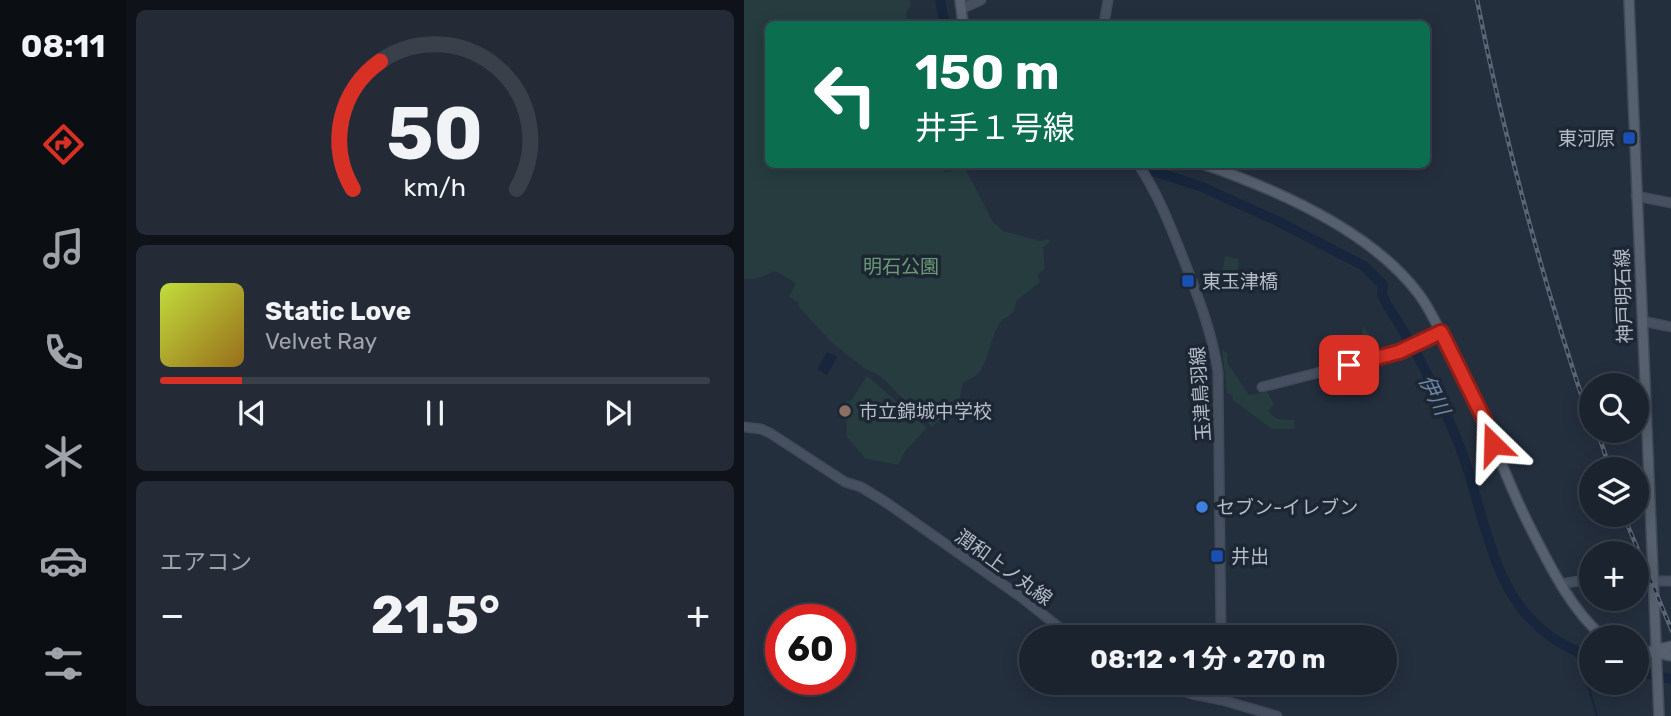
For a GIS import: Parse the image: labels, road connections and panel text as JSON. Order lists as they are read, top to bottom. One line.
{"streets":{"main road":["神戸明石線"],"street":["玉津鳥羽線","潤和上ノ丸線"]},"water":["伊川"],"parks":["明石公園"],"places":{"transit":["東河原","東玉津橋","井出"],"other":["市立錦城中学校","セブン-イレブン"]},"page":{"tabs":"08:11","turn":["150 m","井手１号線"],"song":["Static Love","Velvet Ray"],"map_buttons":["+","−"],"tile":"エアコン","heat":["−","21.5°","+"],"limit":"60","trip":"08:12 · 1 分 · 270 m","gauge":["50","km/h"]}}
